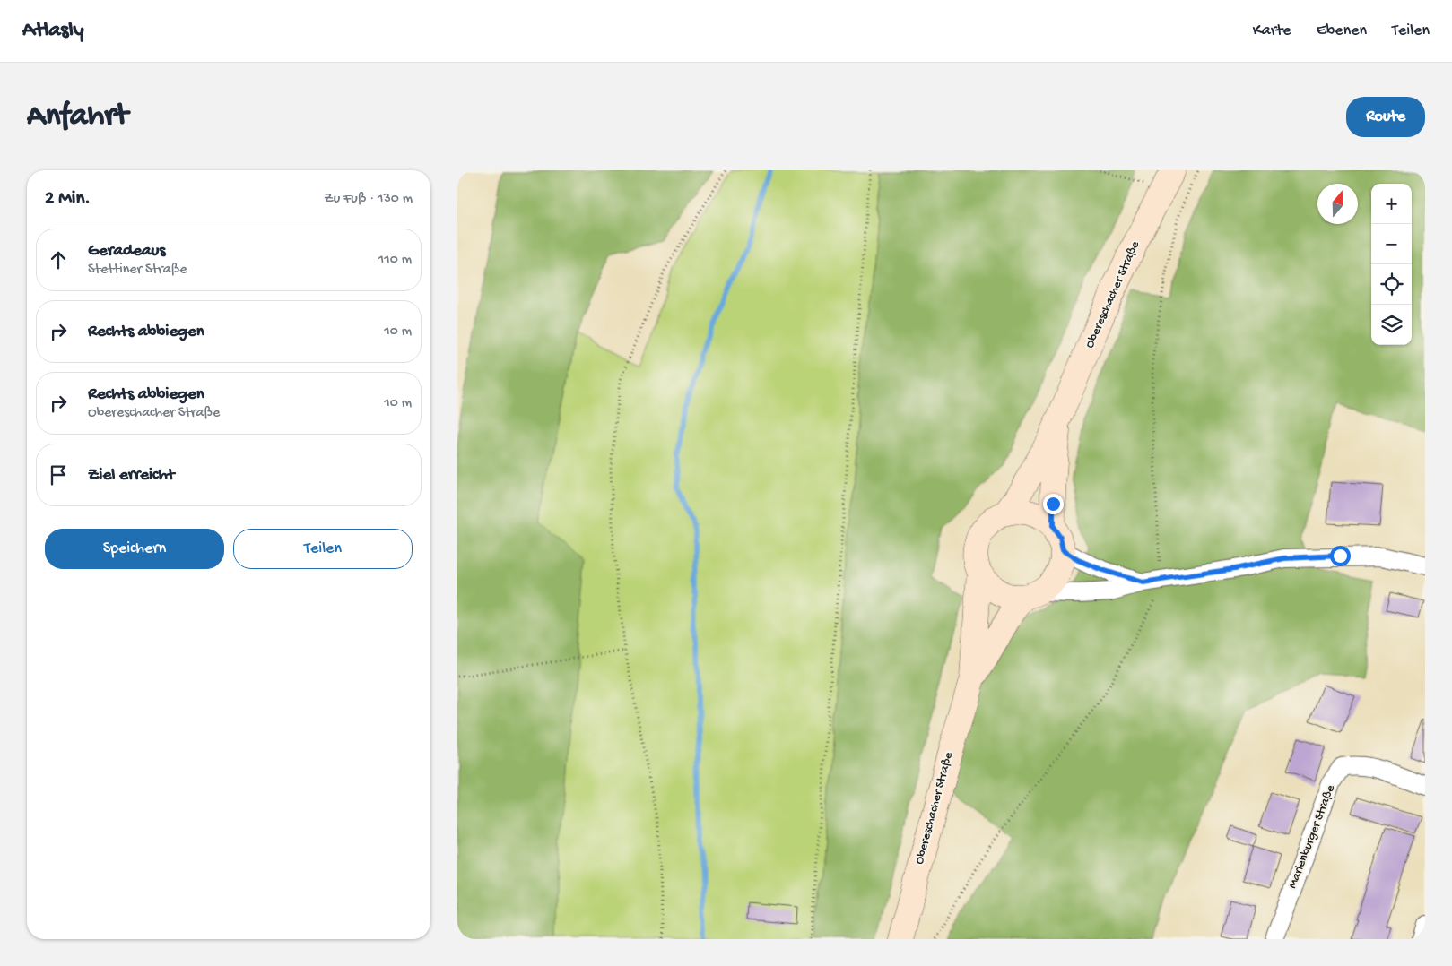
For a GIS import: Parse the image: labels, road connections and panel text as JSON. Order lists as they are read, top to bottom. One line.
{"streets":{"main road":["Obereschacher Straße"],"street":["Marienburger Straße"]},"north":"top","page":{"header":"Atlasly","nav":["Karte","Ebenen","Teilen"],"buttons":["Route",["Speichern","Teilen"]],"title":"Anfahrt","heading":["2 Min.","Zu Fuß · 130 m"],"map_buttons":["+","−"],"list":[["Geradeaus","Stettiner Straße","110 m"],["Rechts abbiegen","10 m"],["Rechts abbiegen","Obereschacher Straße","10 m"],"Ziel erreicht"]}}
